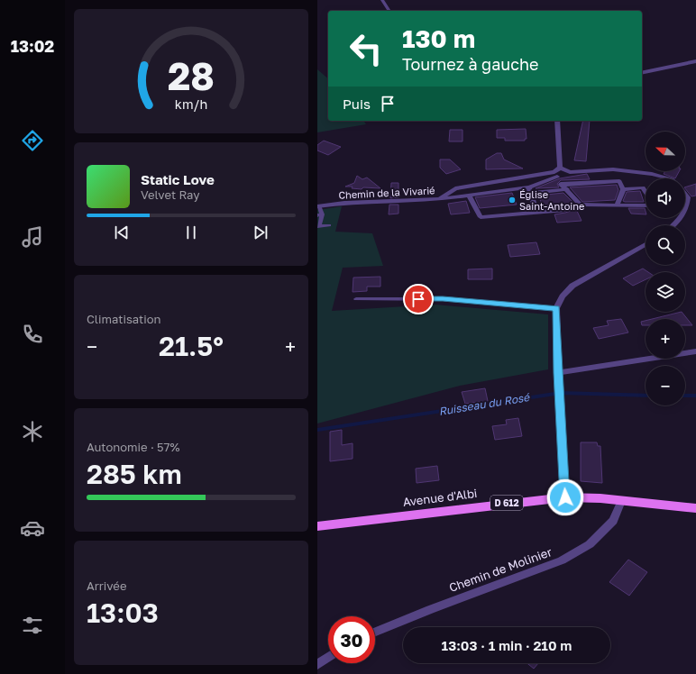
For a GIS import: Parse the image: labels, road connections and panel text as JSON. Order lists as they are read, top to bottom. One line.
{"streets":{"main road":["Avenue d'Albi","D 612"],"street":["Chemin de la Vivarié","Chemin de Molinier"]},"crossings":[["Avenue d'Albi","Chemin de Molinier"]],"water":["Ruisseau du Rosé"],"places":["Église Saint-Antoine"],"north":"left","page":{"tabs":"13:02","turn":["130 m","Tournez à gauche"],"then":"Puis","map_buttons":["+","−"],"song":["Static Love","Velvet Ray"],"tile":["Climatisation",["Autonomie · 57%","285 km"],["Arrivée","13:03"]],"heat":["−","21.5°","+"],"limit":"30","trip":"13:03 · 1 min · 210 m","gauge":["28","km/h"]}}
